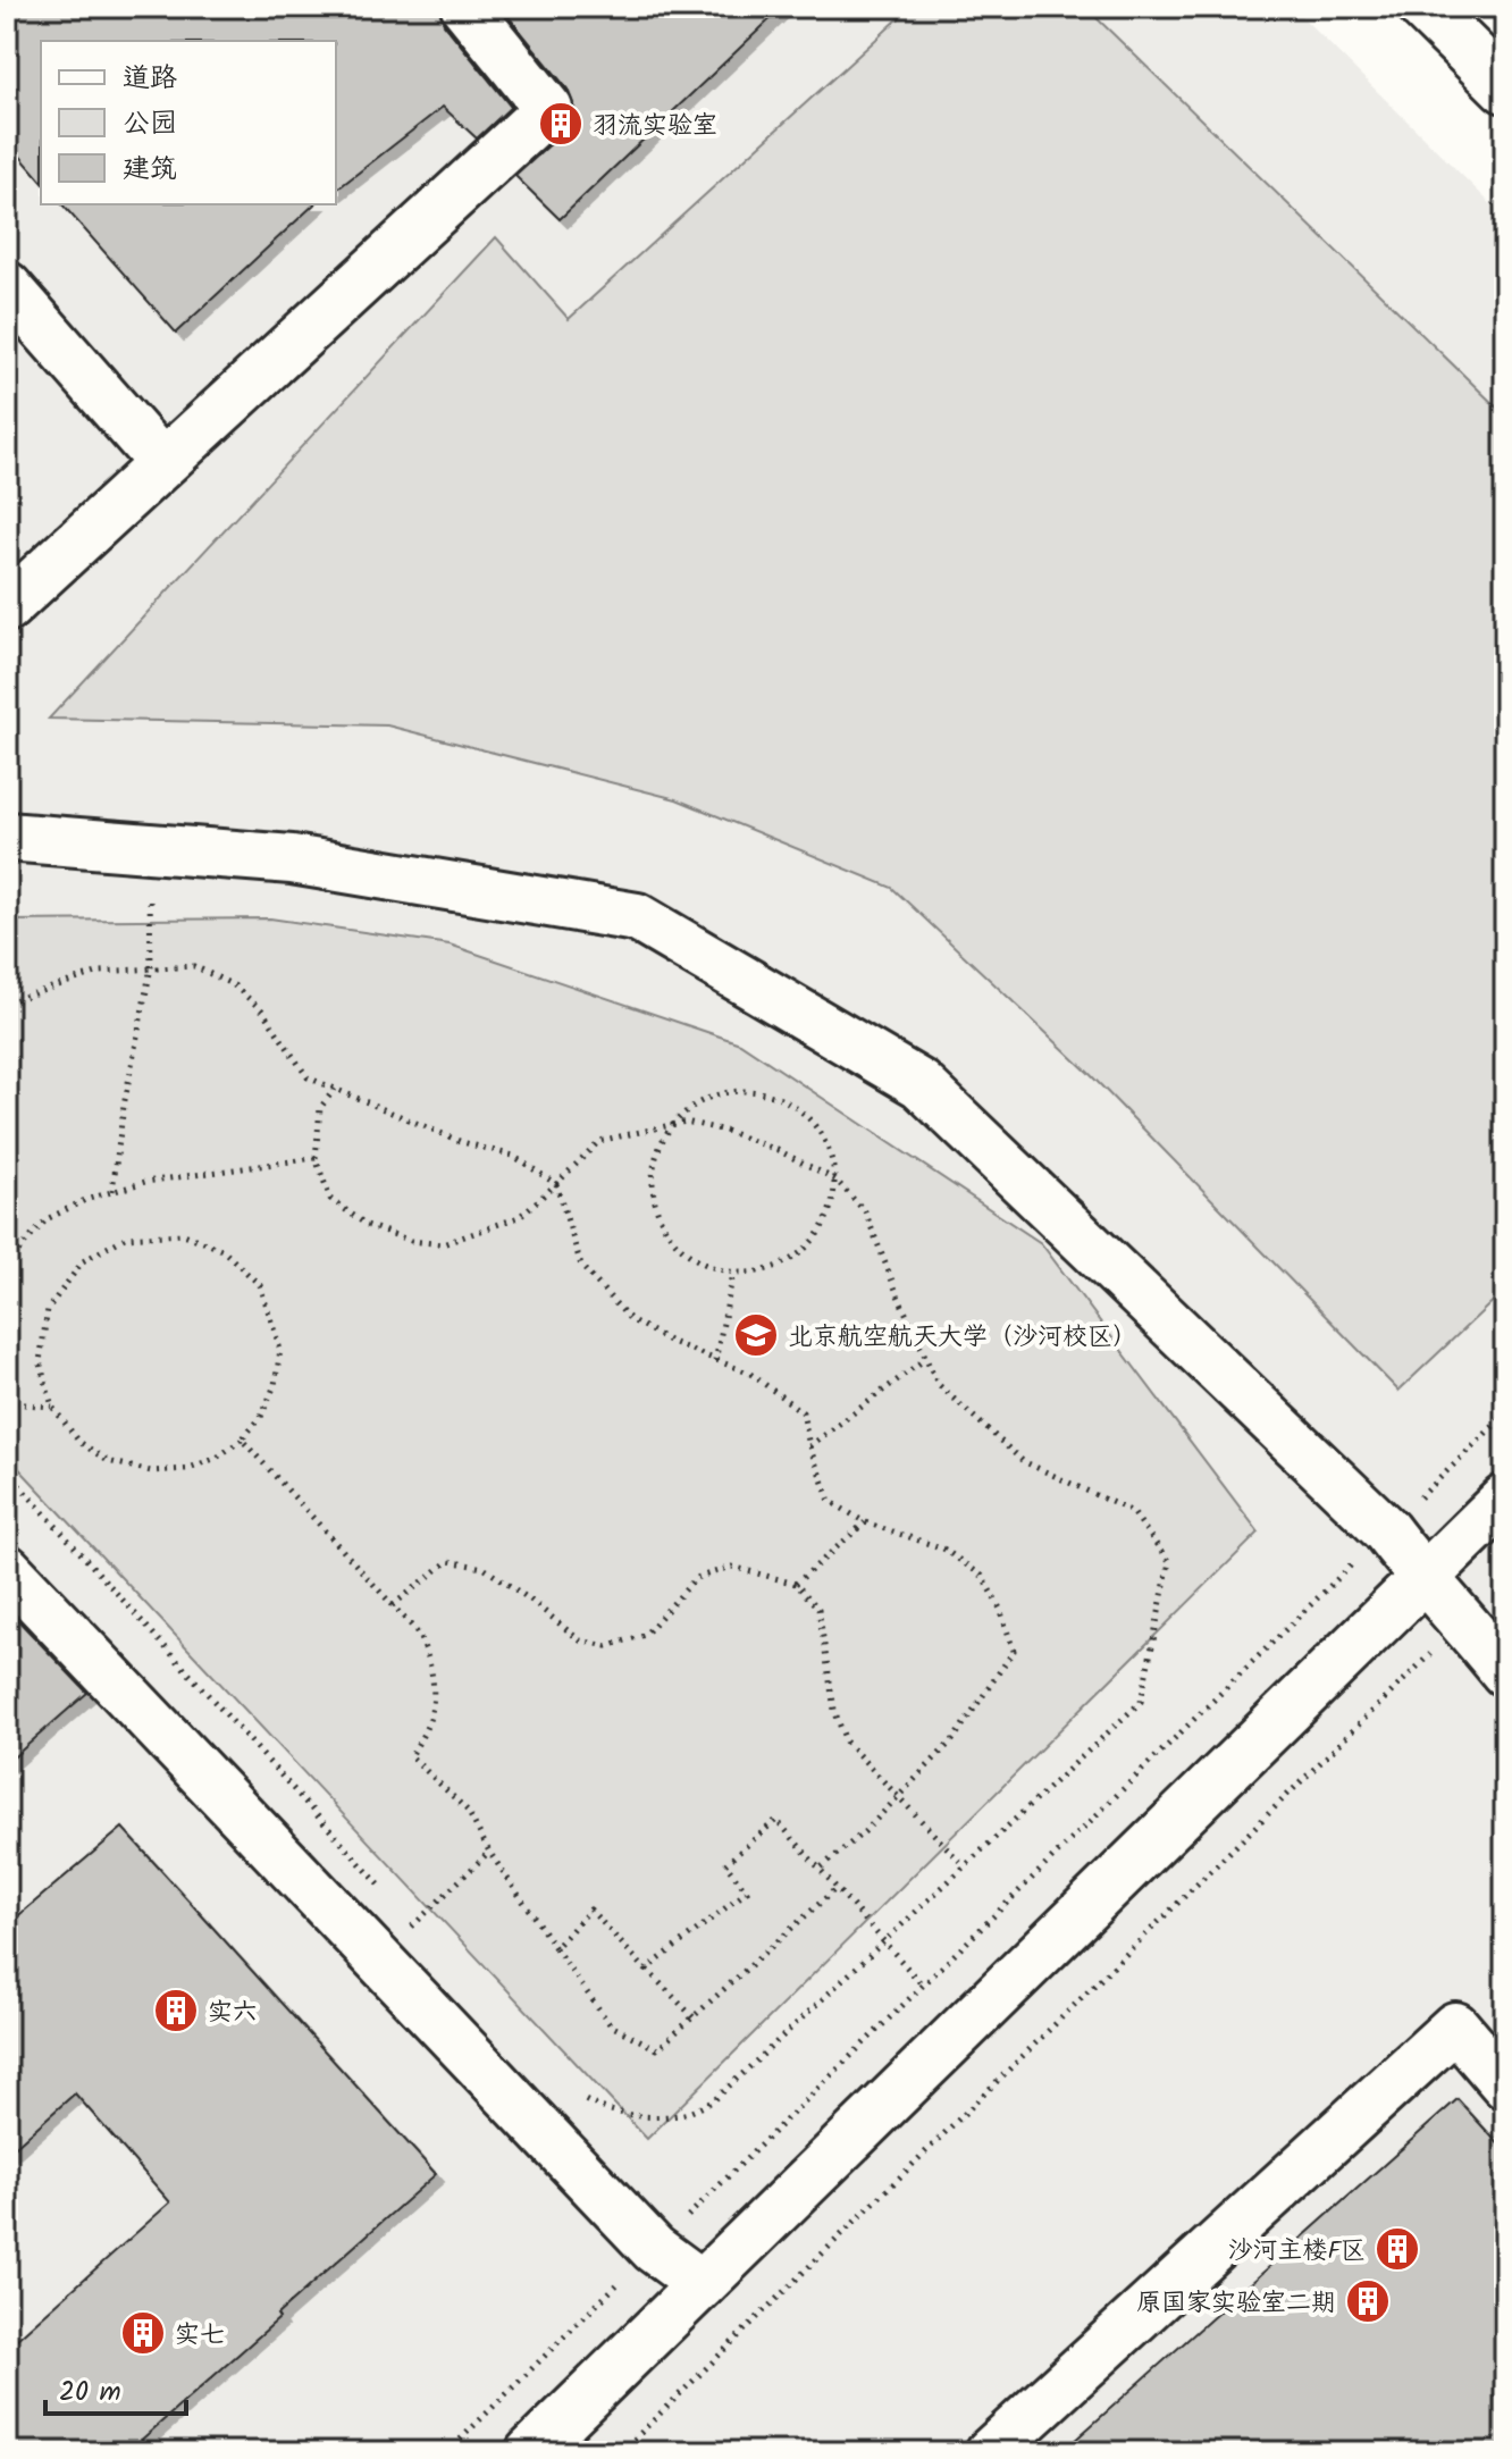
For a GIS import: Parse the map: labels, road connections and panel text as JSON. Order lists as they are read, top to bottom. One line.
{"places":{"building":["羽流实验室","实六","沙河主楼F区","原国家实验室二期","实七"],"school or university":["北京航空航天大学（沙河校区）"]},"legend":["道路","公园","建筑"],"scale_bar":"20 m"}
